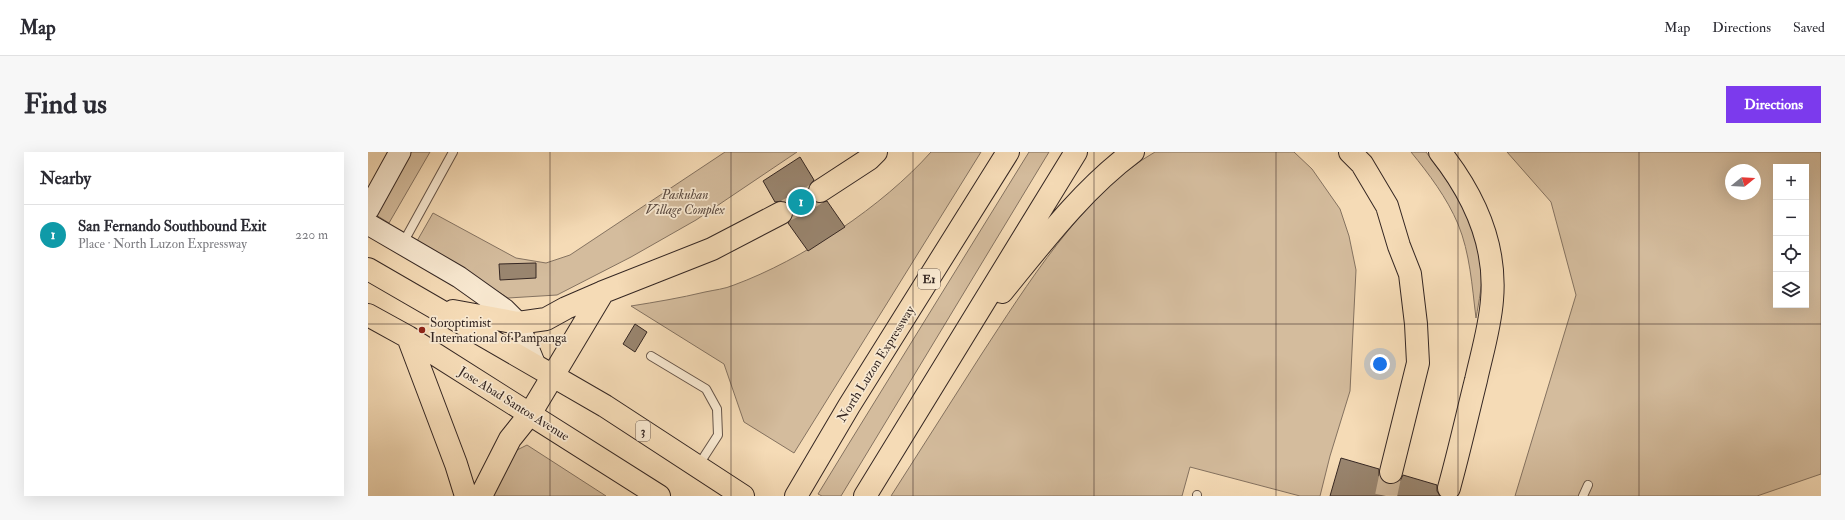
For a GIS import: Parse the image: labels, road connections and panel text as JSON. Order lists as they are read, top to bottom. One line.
{"streets":{"highway":["E1","North Luzon Expressway","Jose Abad Santos Avenue","3"]},"parks":["Paskuhan Village Complex"],"places":["Soroptimist International of Pampanga"],"north":"right","page":{"header":"Map","nav":["Map","Directions","Saved"],"buttons":"Directions","title":"Find us","heading":"Nearby","map_buttons":["+","−"],"pins":"1","list":[{"mark":"1","name":"San Fernando Southbound Exit","note":"Place · North Luzon Expressway","value":"220 m"}]}}
